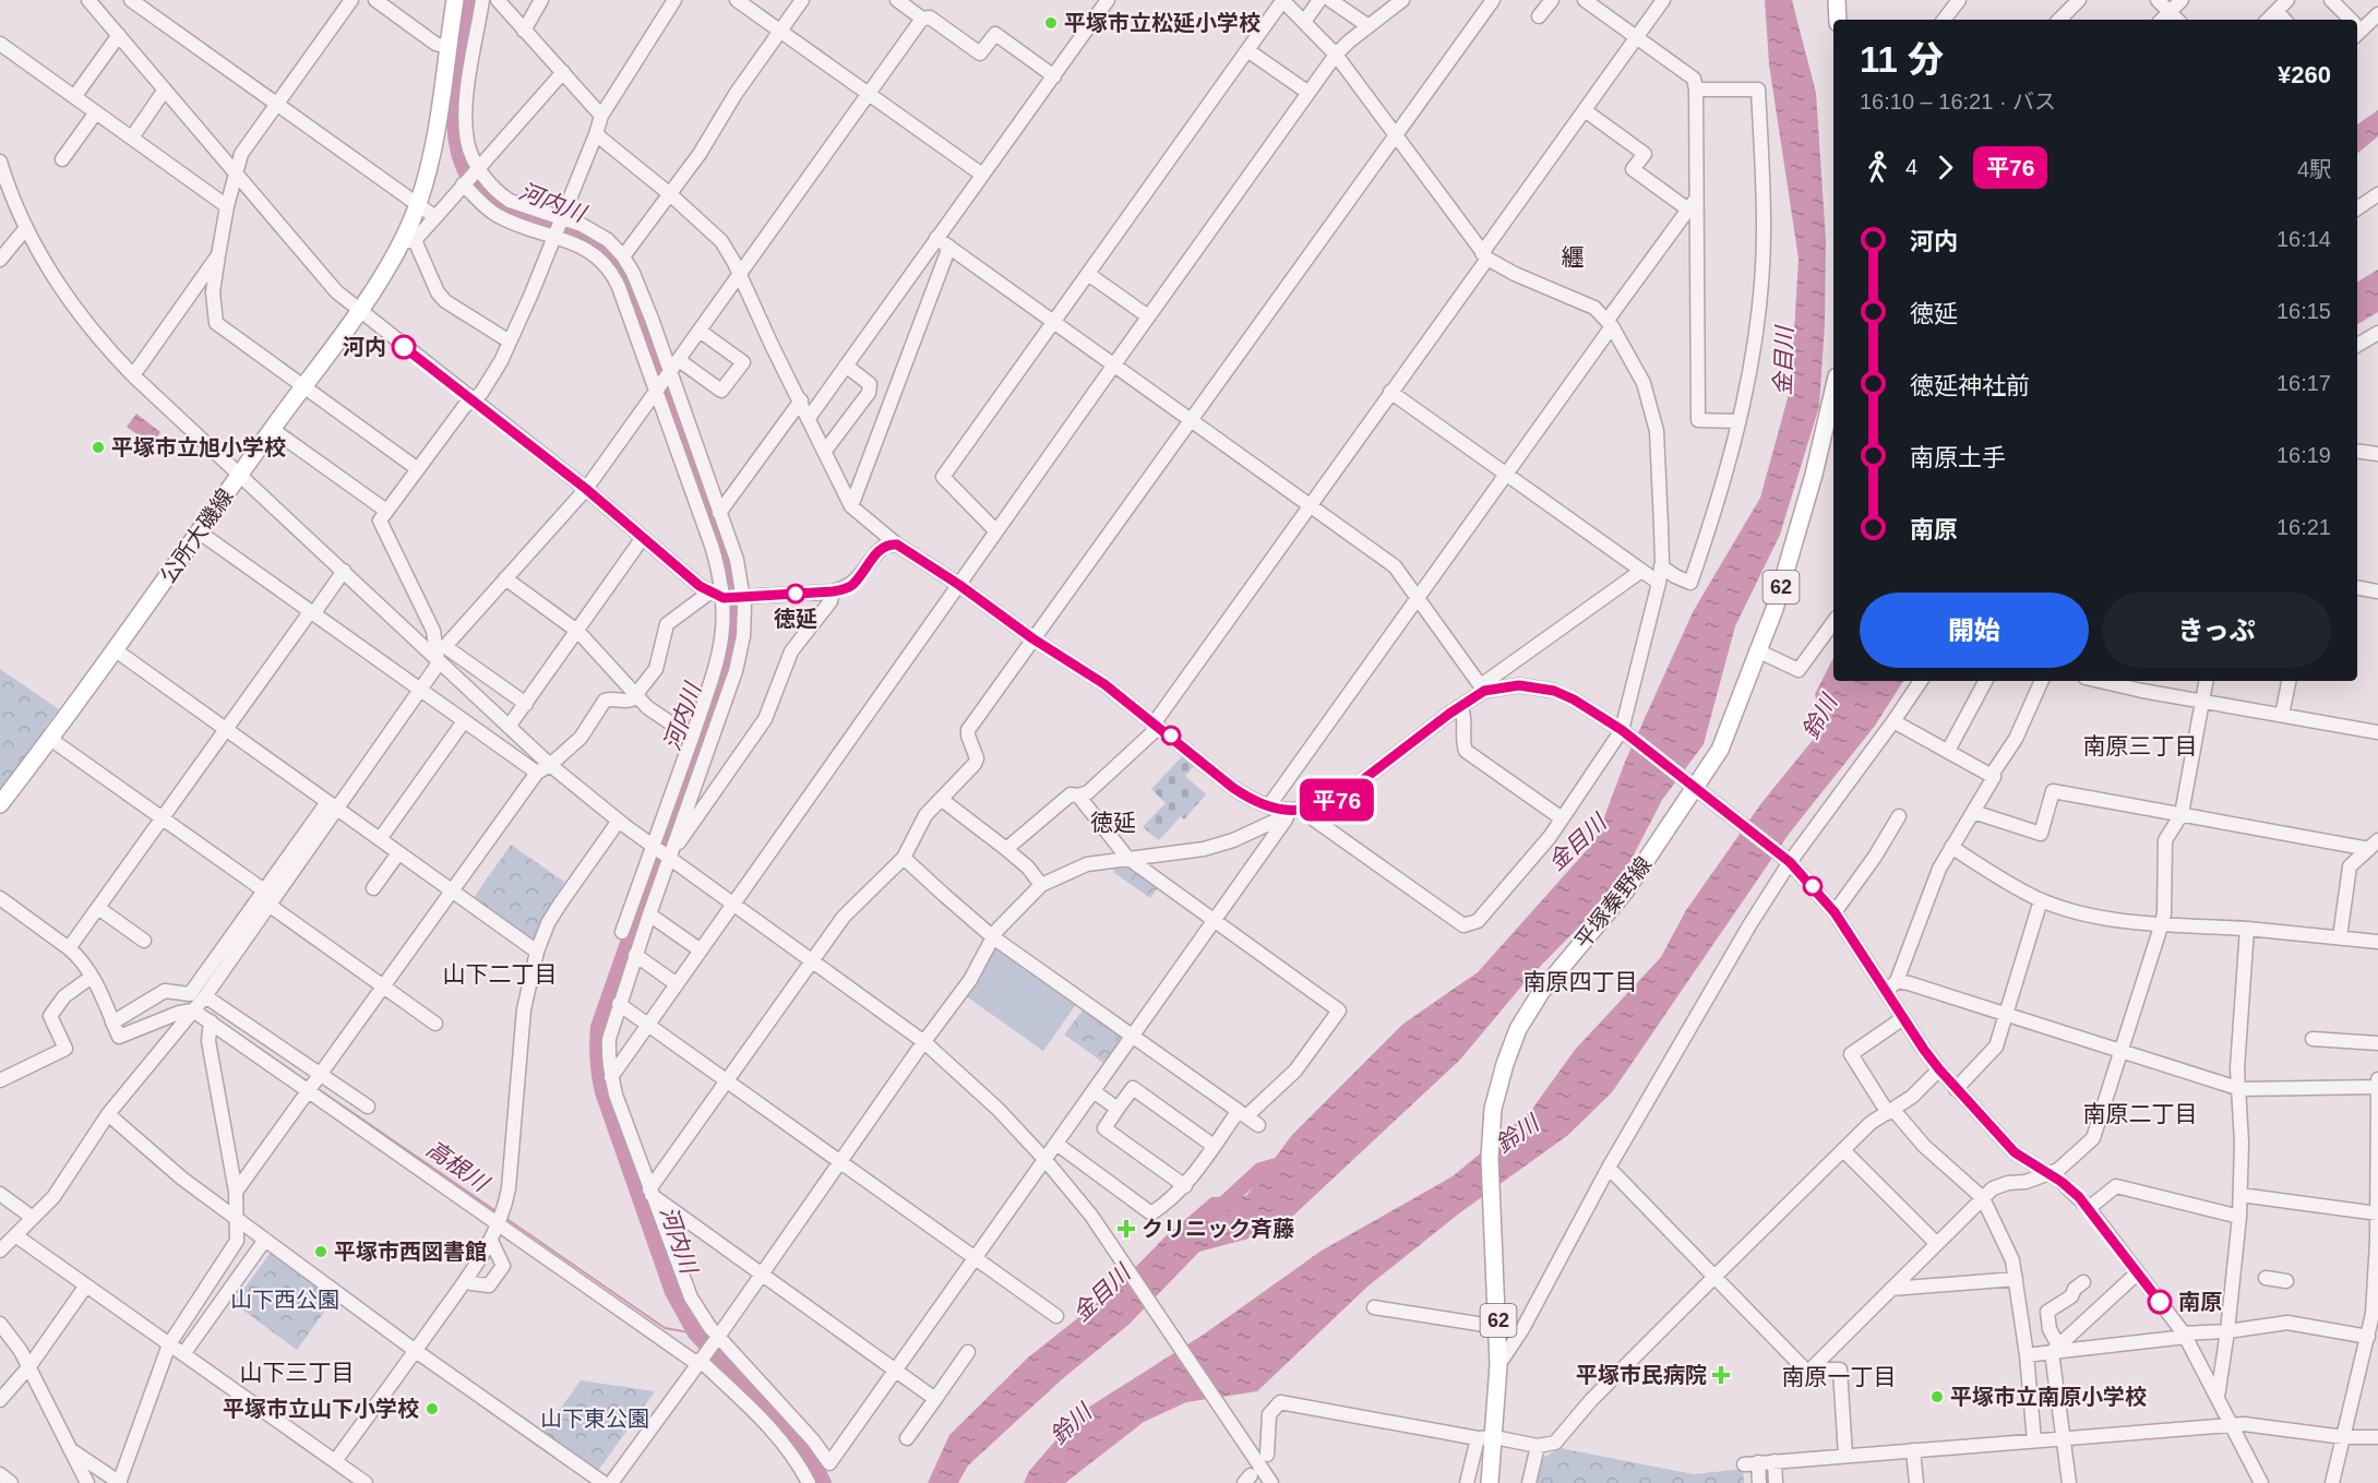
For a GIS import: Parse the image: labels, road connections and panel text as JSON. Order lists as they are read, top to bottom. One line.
{"streets":{"main road":["公所大磯線","62","平塚秦野線"]},"districts":["纒","南原三丁目","徳延","山下二丁目","南原四丁目","南原二丁目","山下三丁目","南原一丁目"],"water":["河内川","金目川","鈴川","高根川"],"parks":["山下西公園","山下東公園"],"places":{"other":["平塚市立松延小学校","河内","平塚市立旭小学校","徳延","平塚市西図書館","南原","平塚市立南原小学校","平塚市立山下小学校"],"health":["クリニック斉藤","平塚市民病院"]},"lines":["bus line 平76"],"page":{"on_map":"平76","heading":["11 分","16:10 – 16:21 · バス","¥260"],"legs":["4","平76","4駅"],"list":[{"name":"河内","value":"16:14"},{"name":"徳延","value":"16:15"},{"name":"徳延神社前","value":"16:17"},{"name":"南原土手","value":"16:19"},{"name":"南原","value":"16:21"}],"buttons":["開始","きっぷ"]}}
